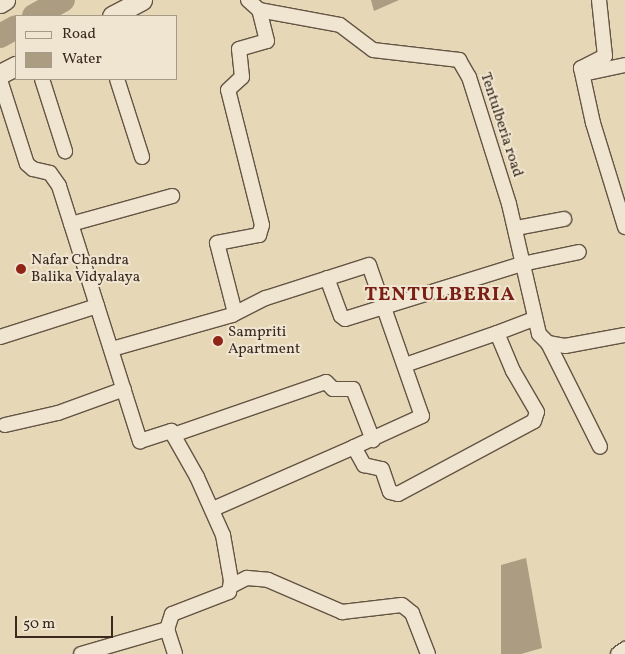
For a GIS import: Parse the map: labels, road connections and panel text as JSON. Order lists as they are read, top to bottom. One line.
{"streets":{"street":["Tentulberia road"]},"districts":["TENTULBERIA"],"places":["Nafar Chandra Balika Vidyalaya","Sampriti Apartment"],"legend":["Road","Water"],"scale_bar":"50 m"}
